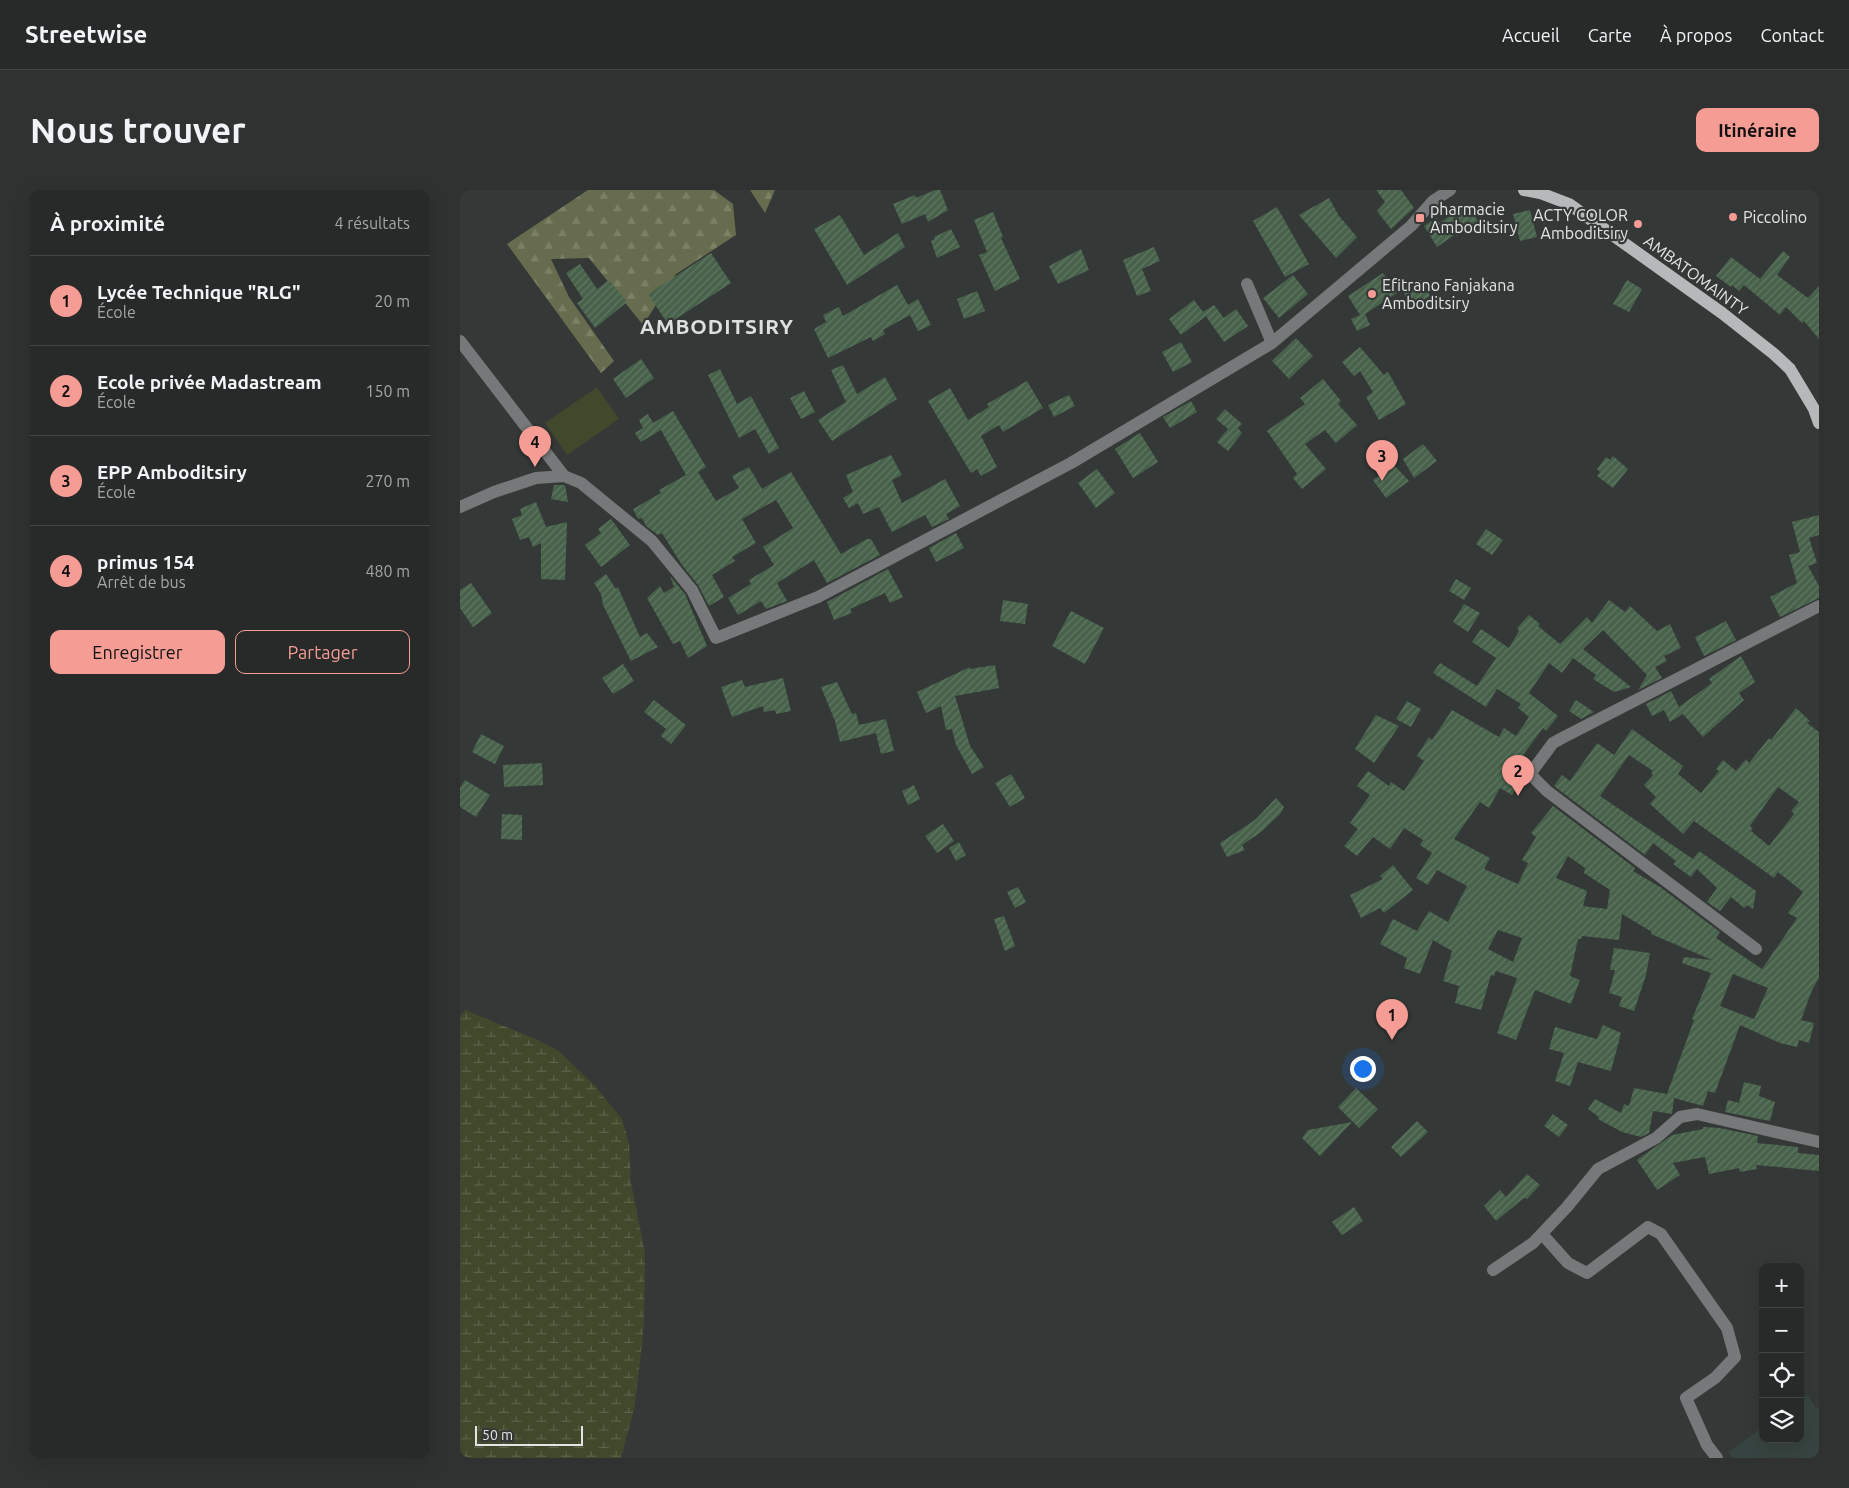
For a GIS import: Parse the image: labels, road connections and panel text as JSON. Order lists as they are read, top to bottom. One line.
{"streets":{"main road":["AMBATOMAINTY"]},"districts":["AMBODITSIRY"],"places":{"other":["Piccolino","ACTY COLOR Amboditsiry","Efitrano Fanjakana Amboditsiry"],"transit":["pharmacie Amboditsiry"]},"scale_bar":"50 m","page":{"header":"Streetwise","nav":["Accueil","Carte","À propos","Contact"],"buttons":["Itinéraire",["Enregistrer","Partager"]],"title":"Nous trouver","heading":["À proximité","4 résultats"],"list":[{"mark":"1","name":"Lycée Technique \"RLG\"","note":"École","value":"20 m"},{"mark":"2","name":"Ecole privée Madastream","note":"École","value":"150 m"},{"mark":"3","name":"EPP Amboditsiry","note":"École","value":"270 m"},{"mark":"4","name":"primus 154","note":"Arrêt de bus","value":"480 m"}],"pins":["4","3","2","1"],"map_buttons":["+","−"],"scale":"50 m"}}
